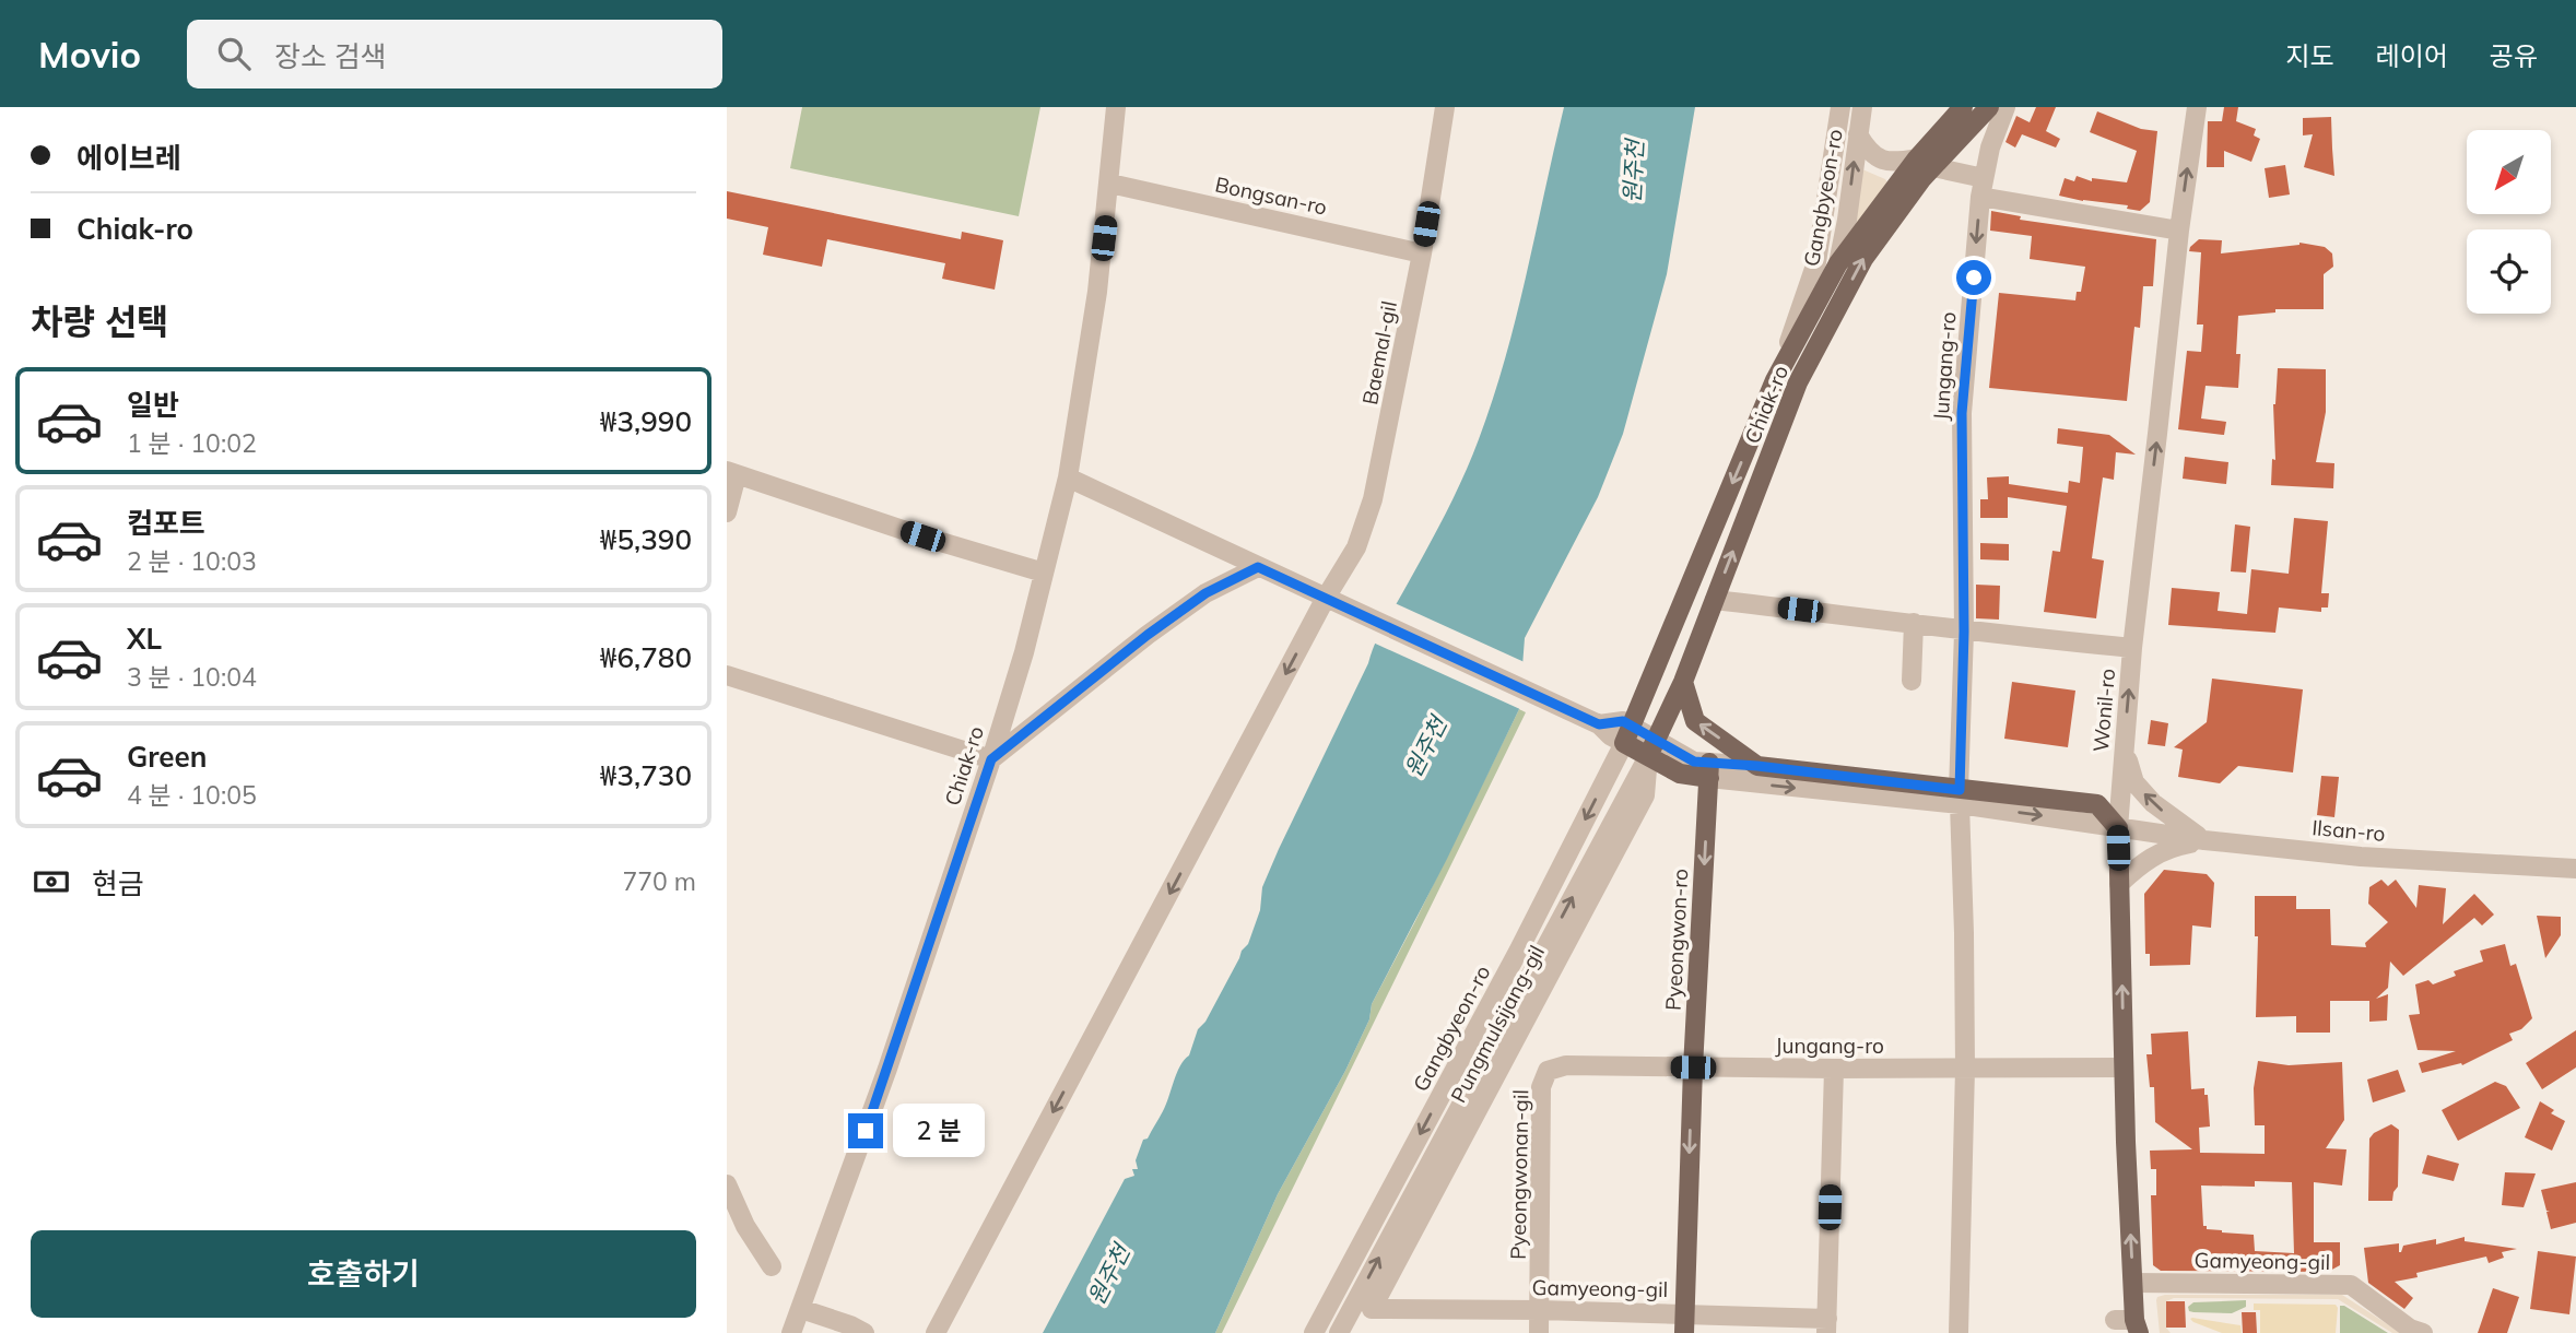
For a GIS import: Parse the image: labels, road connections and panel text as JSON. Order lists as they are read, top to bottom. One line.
{"streets":{"main road":["Gangbyeon-ro","Chiak-ro","Wonil-ro","Pyeongwon-ro"],"street":["Bongsan-ro","Baemal-gil","Jungang-ro","Ilsan-ro","Pungmulsijang-gil","Pyeongwonan-gil","Gamyeong-gil"]},"crossings":[["Bongsan-ro","Baemal-gil"],["Gangbyeon-ro","Chiak-ro"],["Jungang-ro","Wonil-ro"],["Jungang-ro","Pyeongwon-ro"],["Jungang-ro","Pyeongwonan-gil"],["Jungang-ro","Gamyeong-gil"],["Chiak-ro","Pungmulsijang-gil"],["Wonil-ro","Ilsan-ro"],["Wonil-ro","Gamyeong-gil"],["Pyeongwon-ro","Pyeongwonan-gil"],["Pyeongwon-ro","Gamyeong-gil"],["Pungmulsijang-gil","Gamyeong-gil"],["Pyeongwonan-gil","Gamyeong-gil"]],"one_way":["Baemal-gil","Wonil-ro","Pyeongwon-ro"],"water":["원주천"],"north":"bottom left","page":{"header":"Movio","search":"장소 검색","nav":["지도","레이어","공유"],"banner":["에이브레","Chiak-ro"],"heading":"차량 선택","list":[{"name":"일반","note":"1 분 · 10:02","value":"₩3,990"},{"name":"컴포트","note":"2 분 · 10:03","value":"₩5,390"},{"name":"XL","note":"3 분 · 10:04","value":"₩6,780"},{"name":"Green","note":"4 분 · 10:05","value":"₩3,730"}],"pay":["현금","770 m"],"bubble":"2 분","buttons":"호출하기"}}
